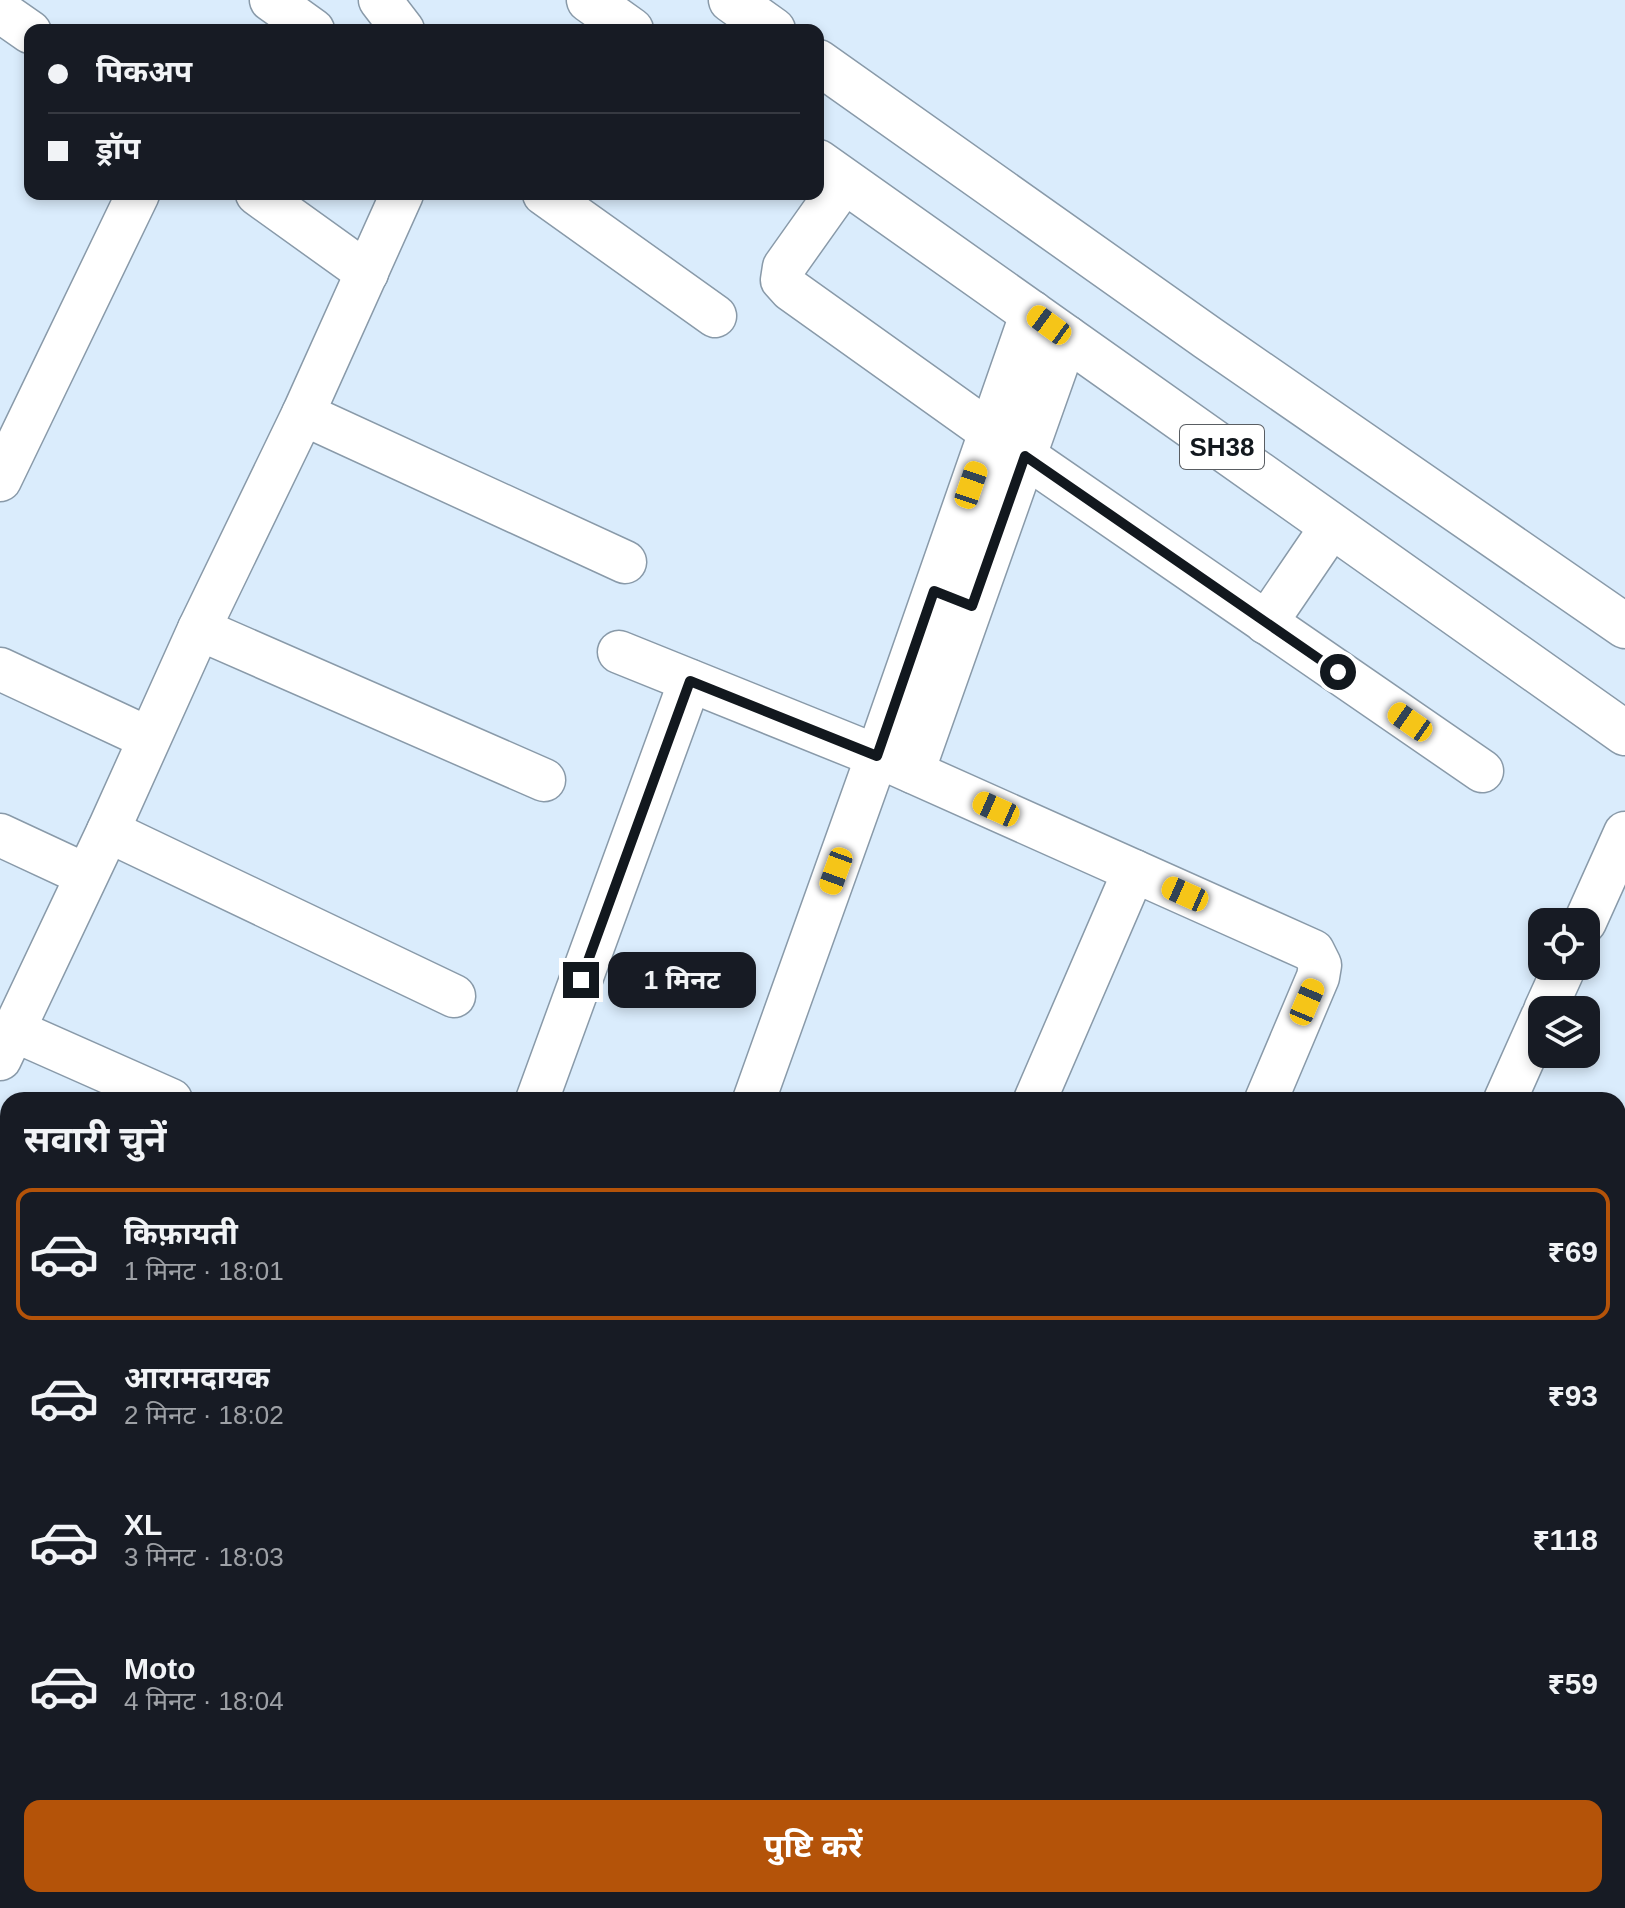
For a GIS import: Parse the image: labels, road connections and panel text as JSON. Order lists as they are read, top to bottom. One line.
{"streets":{"main road":["SH38"]},"page":{"banner":["पिकअप","ड्रॉप"],"bubble":"1 मिनट","heading":"सवारी चुनें","list":[{"name":"किफ़ायती","note":"1 मिनट · 18:01","value":"₹69"},{"name":"आरामदायक","note":"2 मिनट · 18:02","value":"₹93"},{"name":"XL","note":"3 मिनट · 18:03","value":"₹118"},{"name":"Moto","note":"4 मिनट · 18:04","value":"₹59"}],"buttons":"पुष्टि करें"}}
